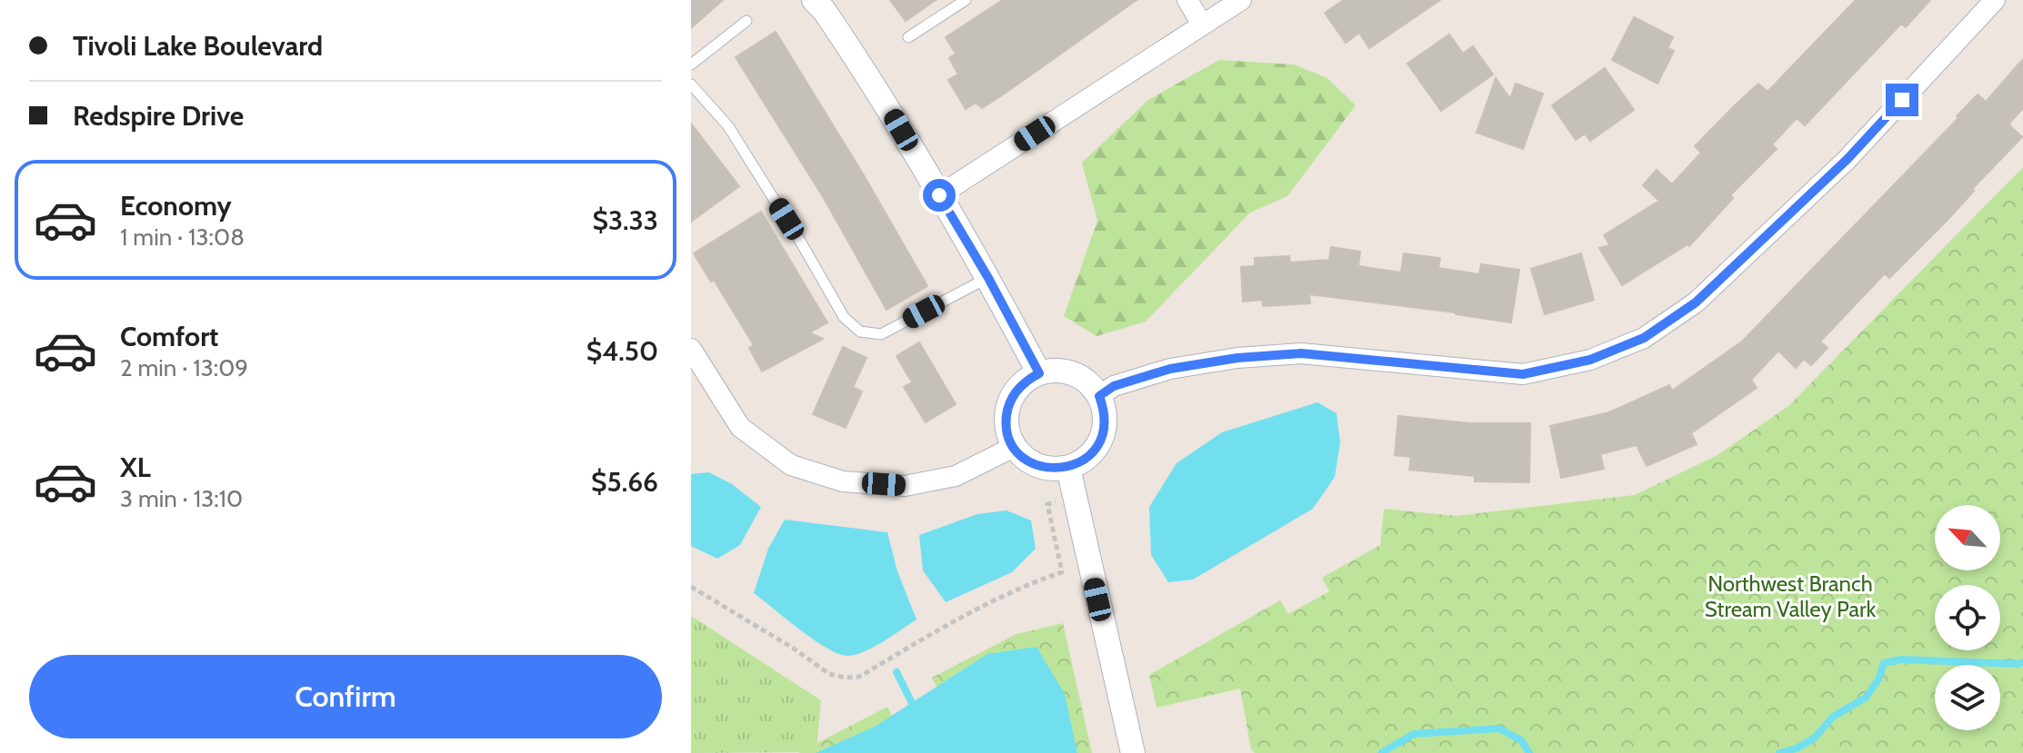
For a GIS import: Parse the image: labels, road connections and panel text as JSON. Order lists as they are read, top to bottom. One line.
{"parks":["Northwest Branch Stream Valley Park"],"north":"top left","page":{"banner":["Tivoli Lake Boulevard","Redspire Drive"],"list":[{"name":"Economy","note":"1 min · 13:08","value":"$3.33"},{"name":"Comfort","note":"2 min · 13:09","value":"$4.50"},{"name":"XL","note":"3 min · 13:10","value":"$5.66"}],"buttons":"Confirm"}}
